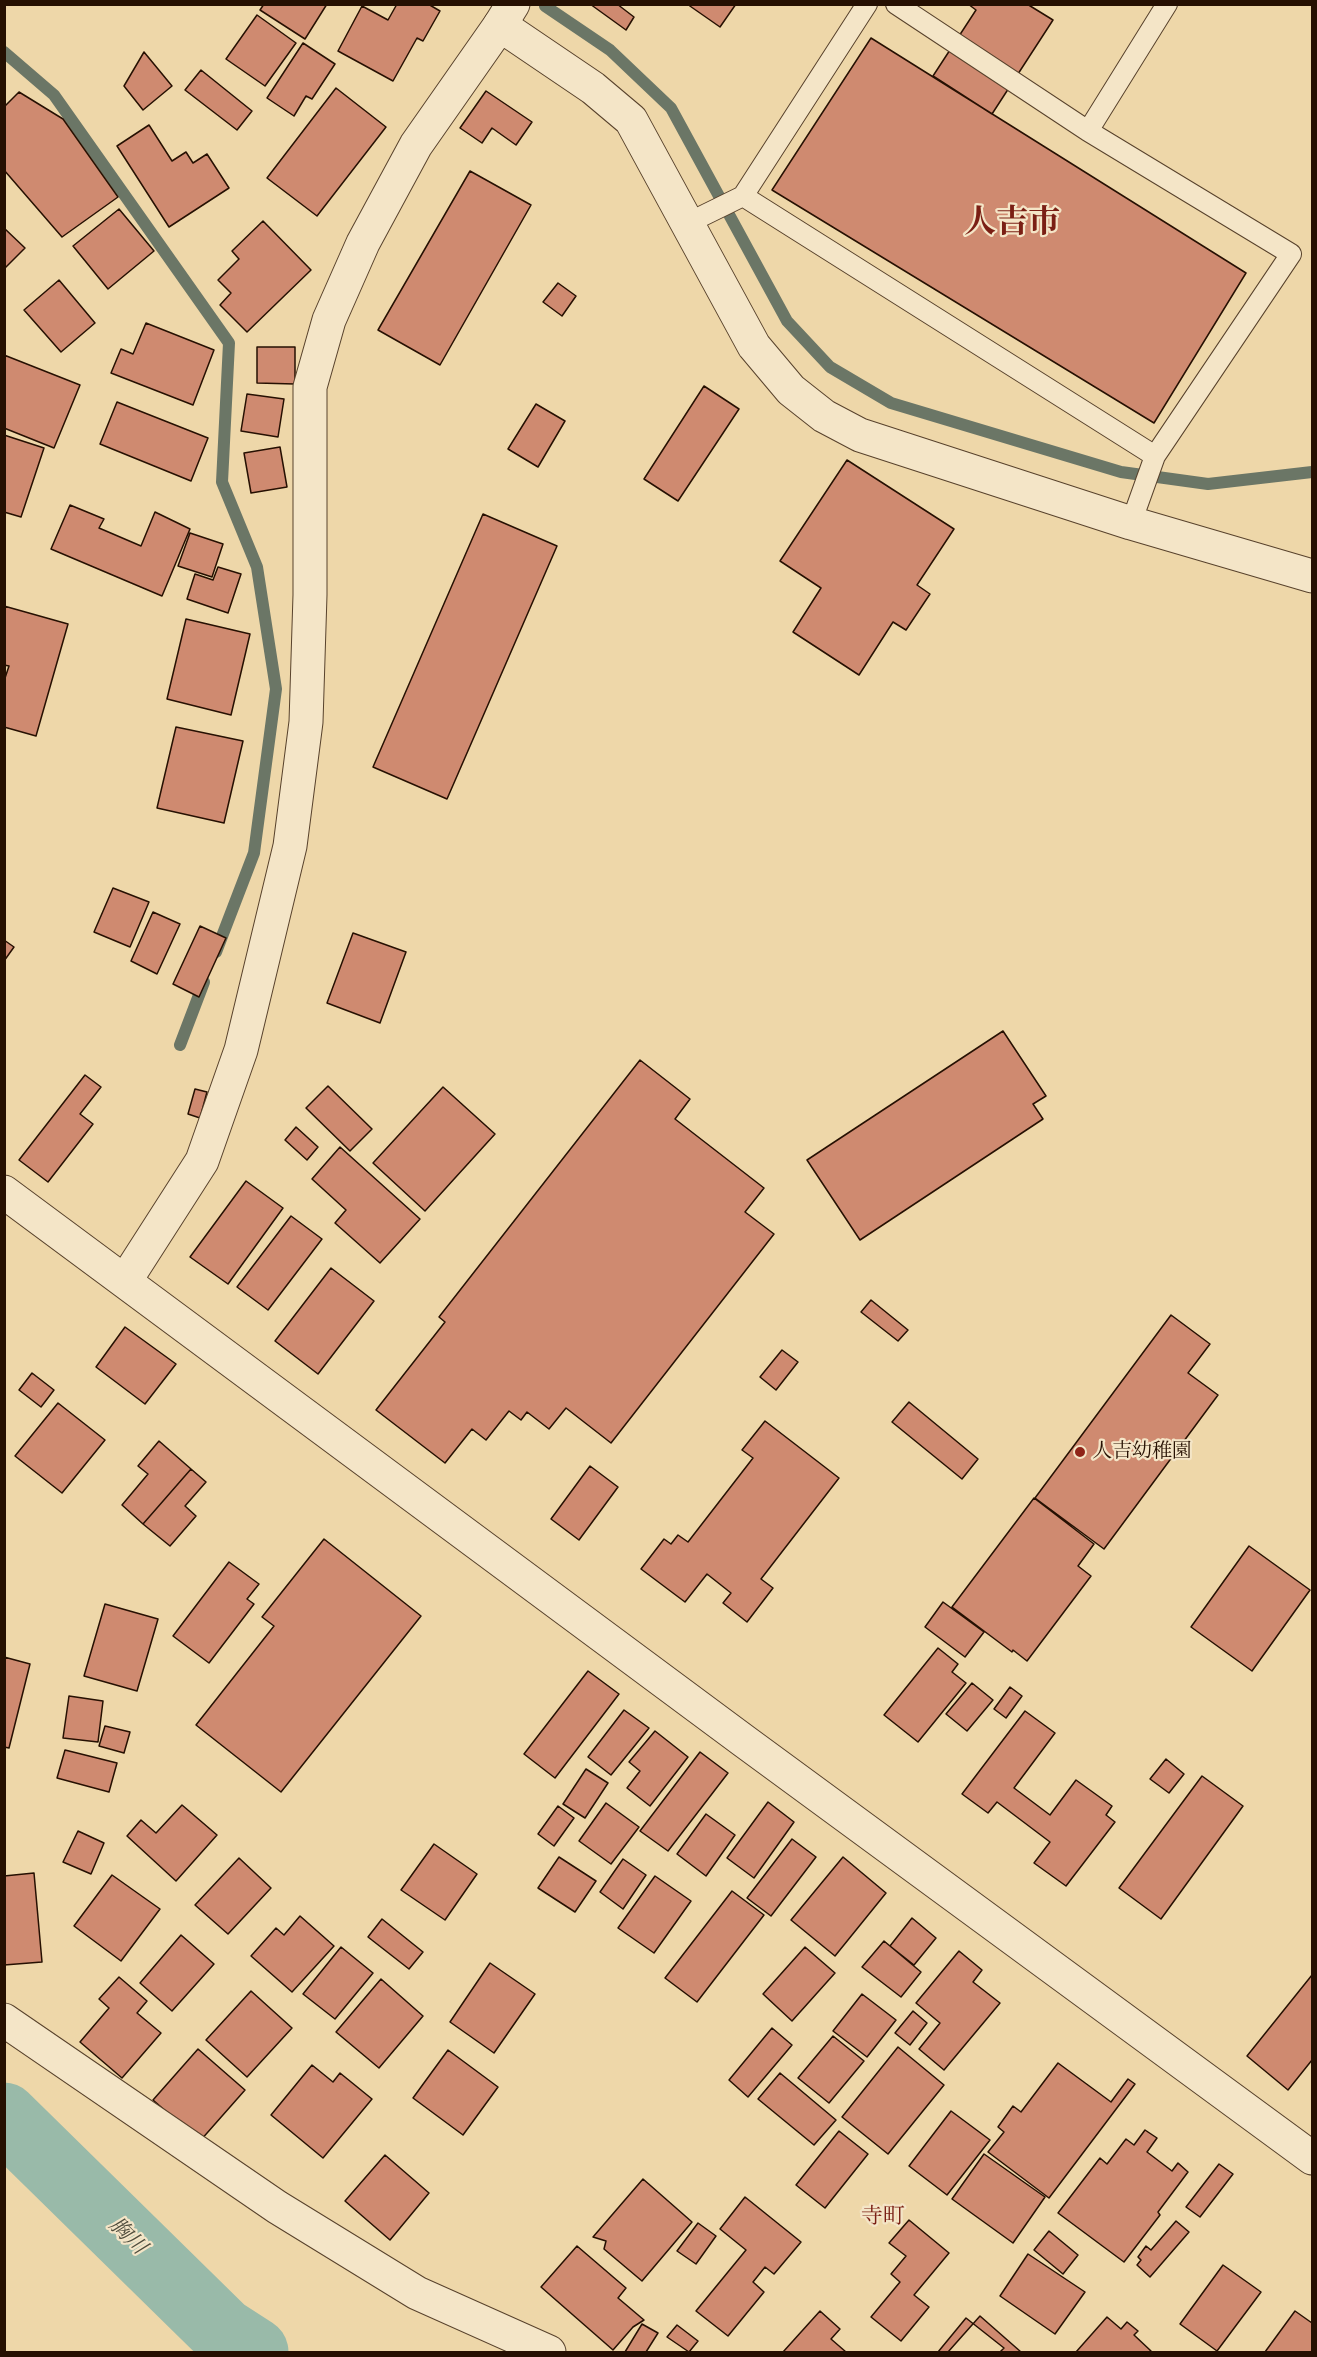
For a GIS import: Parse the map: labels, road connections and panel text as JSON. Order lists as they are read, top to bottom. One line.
{"districts":["人吉市","寺町"],"water":["胸川"],"places":["人吉幼稚園"]}
